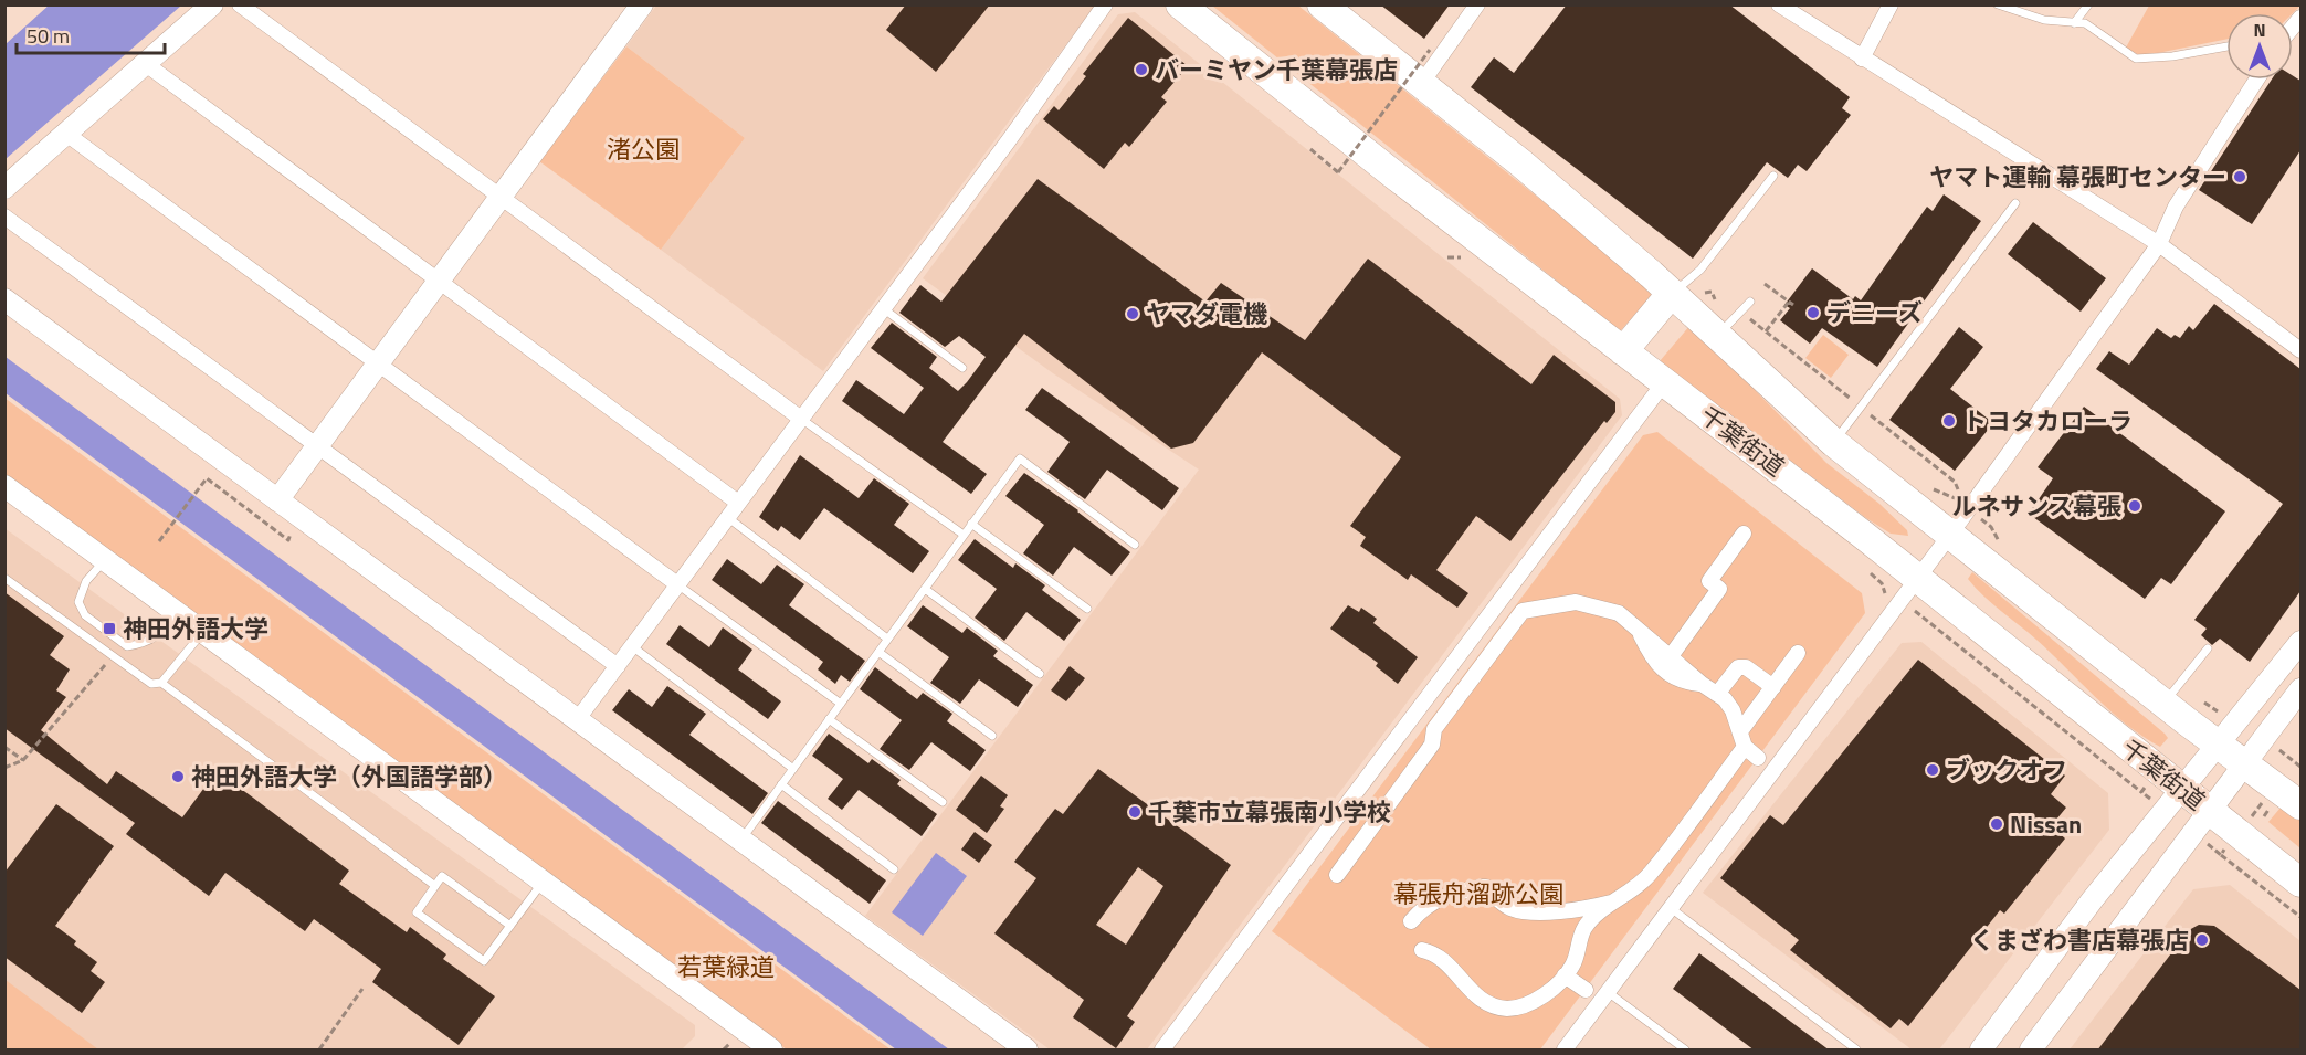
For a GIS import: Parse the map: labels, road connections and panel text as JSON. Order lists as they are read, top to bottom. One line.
{"streets":{"highway":["千葉街道"]},"parks":["渚公園","幕張舟溜跡公園","若葉緑道"],"places":{"other":["バーミヤン千葉幕張店","ヤマト運輸 幕張町センター","デニーズ","ヤマダ電機","トヨタカローラ","ルネサンス幕張","ブックオフ","神田外語大学（外国語学部）","千葉市立幕張南小学校","Nissan","くまざわ書店幕張店"],"transit":["神田外語大学"]},"scale_bar":"50 m","north":"top"}
